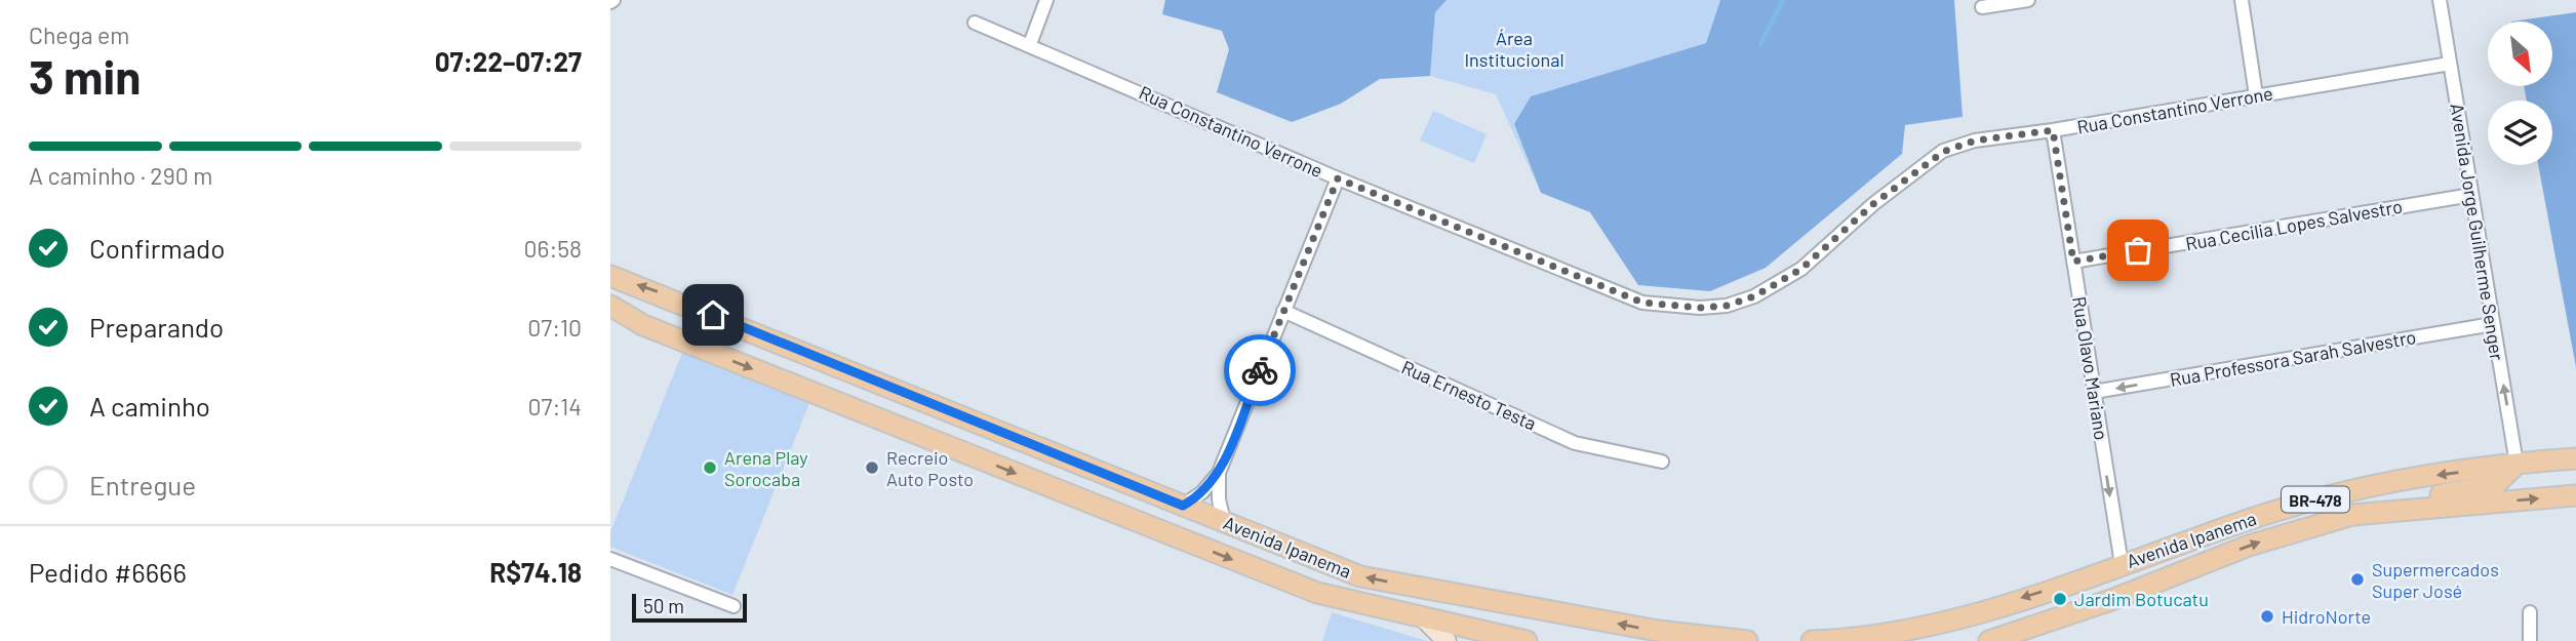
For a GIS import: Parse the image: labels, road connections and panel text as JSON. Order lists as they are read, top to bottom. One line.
{"streets":{"main road":["BR-478","Avenida Ipanema"],"street":["Rua Constantino Verrone","Rua Cecilia Lopes Salvestro","Avenida Jorge Guilherme Senger","Rua Professora Sarah Salvestro","Rua Olavo Mariano","Rua Ernesto Testa"]},"crossings":[["Rua Constantino Verrone","Avenida Jorge Guilherme Senger"],["Rua Constantino Verrone","Rua Olavo Mariano"],["Rua Cecilia Lopes Salvestro","Avenida Jorge Guilherme Senger"],["Rua Cecilia Lopes Salvestro","Rua Olavo Mariano"],["Avenida Jorge Guilherme Senger","Rua Professora Sarah Salvestro"],["Avenida Jorge Guilherme Senger","Avenida Ipanema"],["Rua Professora Sarah Salvestro","Rua Olavo Mariano"],["Rua Olavo Mariano","Avenida Ipanema"]],"one_way":["Rua Professora Sarah Salvestro","Rua Olavo Mariano"],"parks":["Área Institucional"],"places":["Arena Play Sorocaba","Recreio Auto Posto","Supermercados Super José","Jardim Botucatu","HidroNorte"],"scale_bar":"50 m","north":"bottom right","page":{"heading":["3 min","Chega em","07:22–07:27"],"panel":["Pedido #6666","R$74.18"],"bar":"A caminho · 290 m","list":[["Confirmado","06:58"],["Preparando","07:10"],["A caminho","07:14"],"Entregue"],"scale":"50 m"}}
